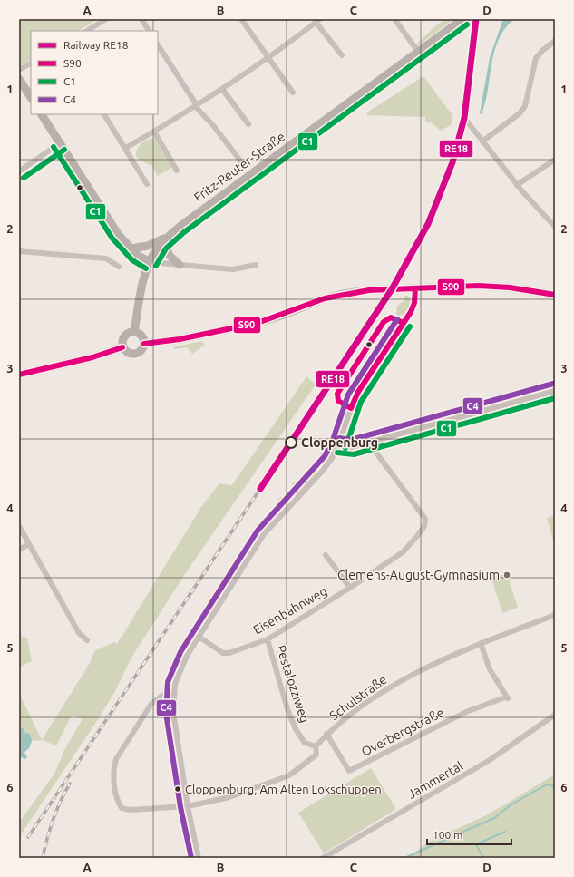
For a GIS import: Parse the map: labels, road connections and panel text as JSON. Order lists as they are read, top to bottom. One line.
{"streets":{"street":["Fritz-Reuter-Straße","Eisenbahnweg","Pestalozziweg","Schulstraße","Overbergstraße","Jammertal"]},"crossings":[["Eisenbahnweg","Pestalozziweg"],["Pestalozziweg","Schulstraße"],["Schulstraße","Overbergstraße"]],"places":["Cloppenburg","Clemens-August-Gymnasium","Cloppenburg, Am Alten Lokschuppen"],"lines":["rail line RE18","transit line C1","transit line S90","transit line C4"],"legend":["Railway RE18","S90","C1","C4"],"scale_bar":"100 m","grid":{"columns":["A","B","C","D"],"rows":["1","2","3","4","5","6"]}}
